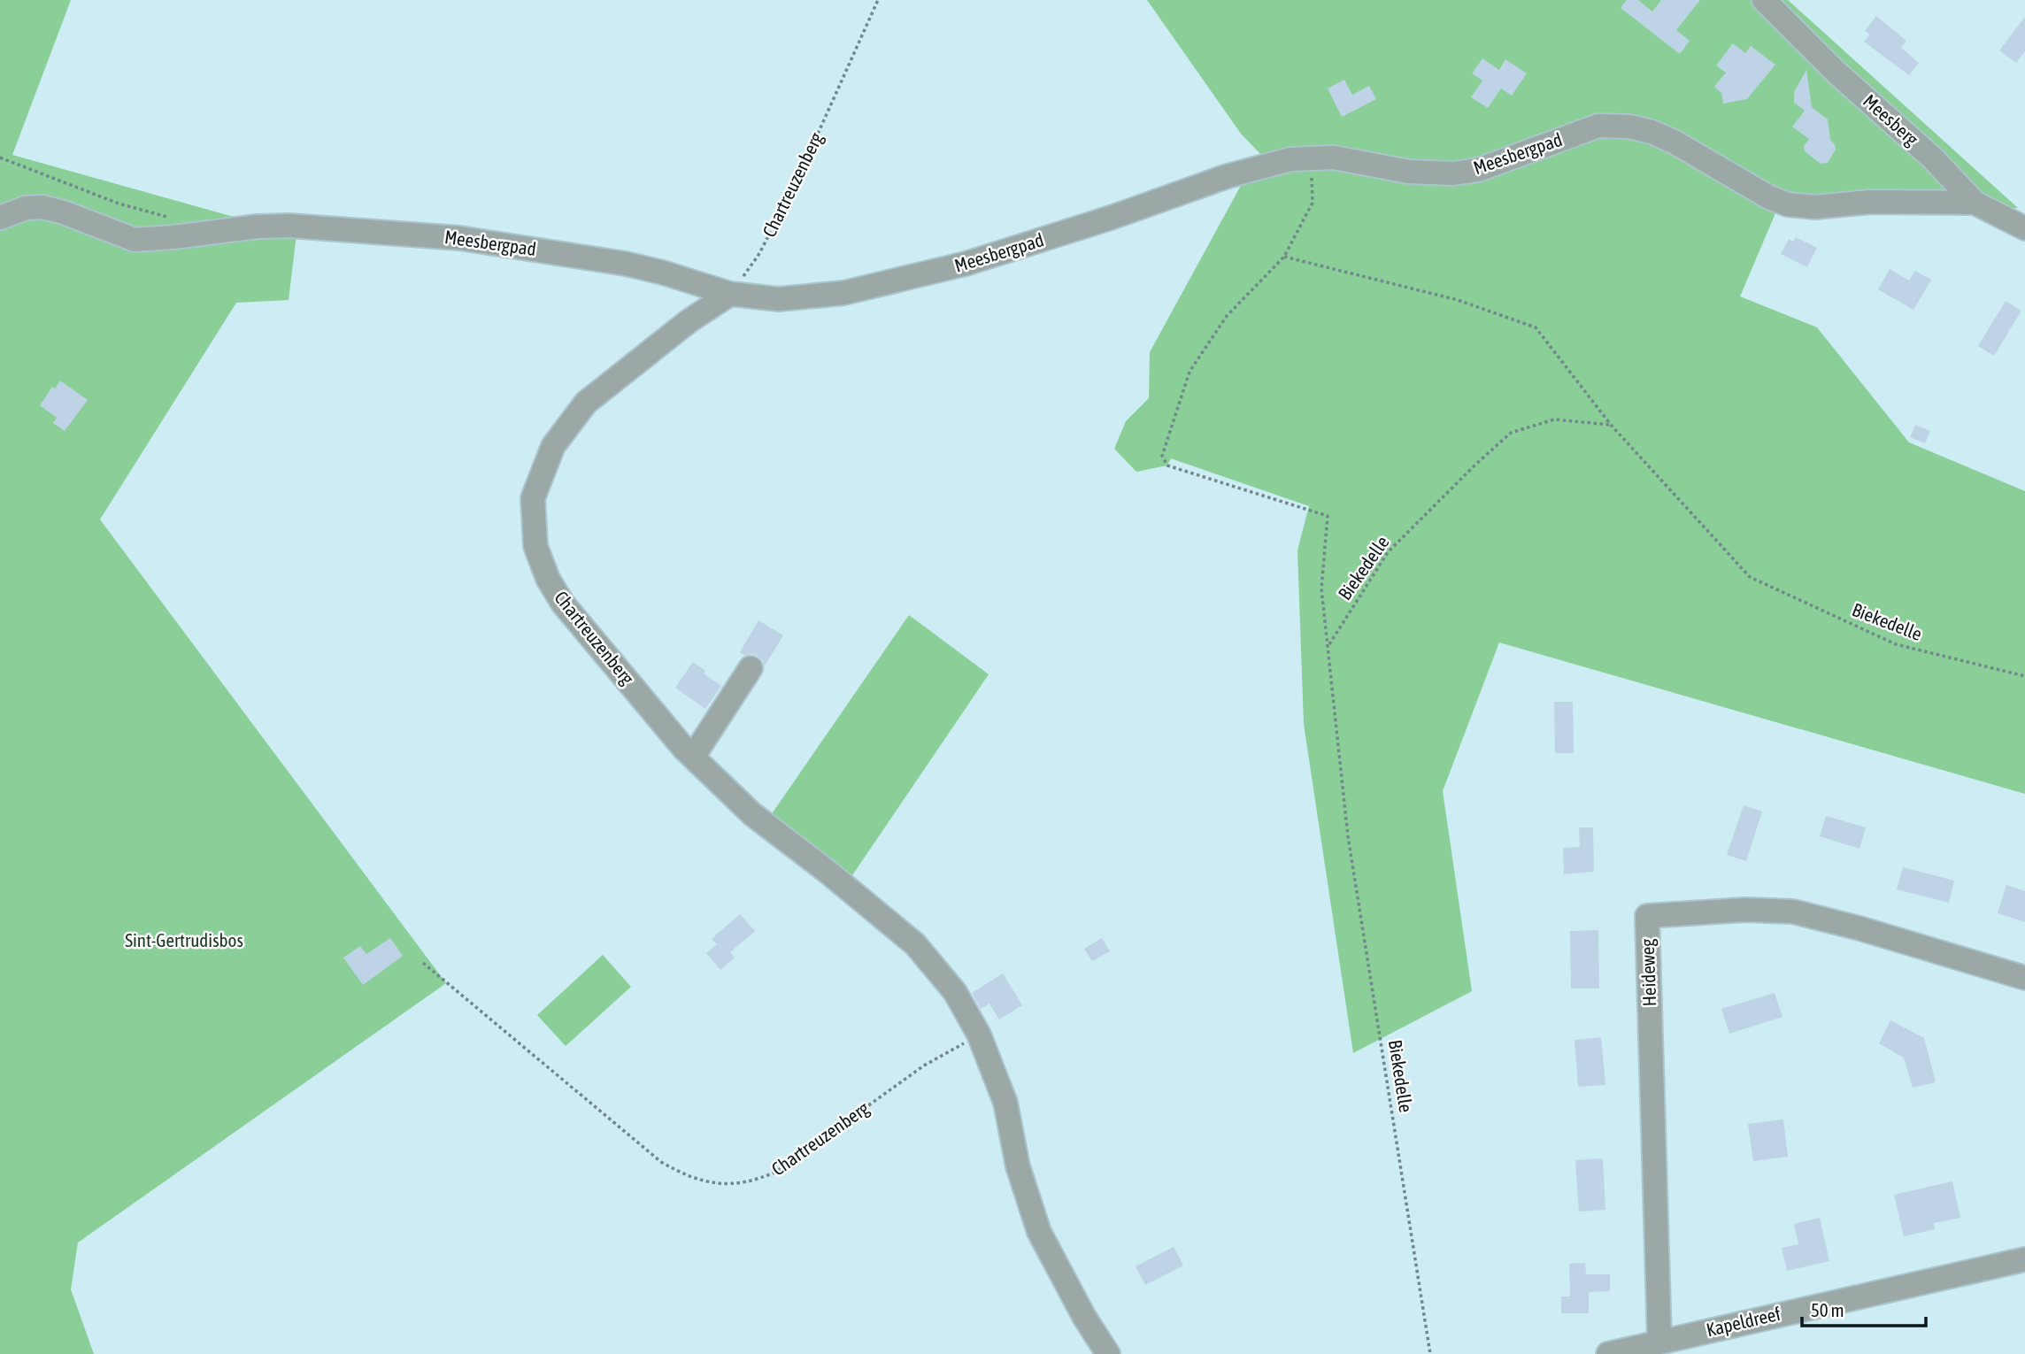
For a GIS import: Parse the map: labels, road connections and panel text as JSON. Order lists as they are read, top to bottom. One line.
{"streets":{"street":["Meesberg","Meesbergpad","Chartreuzenberg","Heideweg","Kapeldreef"],"path":["Biekedelle"]},"crossings":[["Meesberg","Meesbergpad"],["Meesbergpad","Chartreuzenberg"],["Heideweg","Kapeldreef"]],"parks":["Sint-Gertrudisbos"],"scale_bar":"50 m"}
